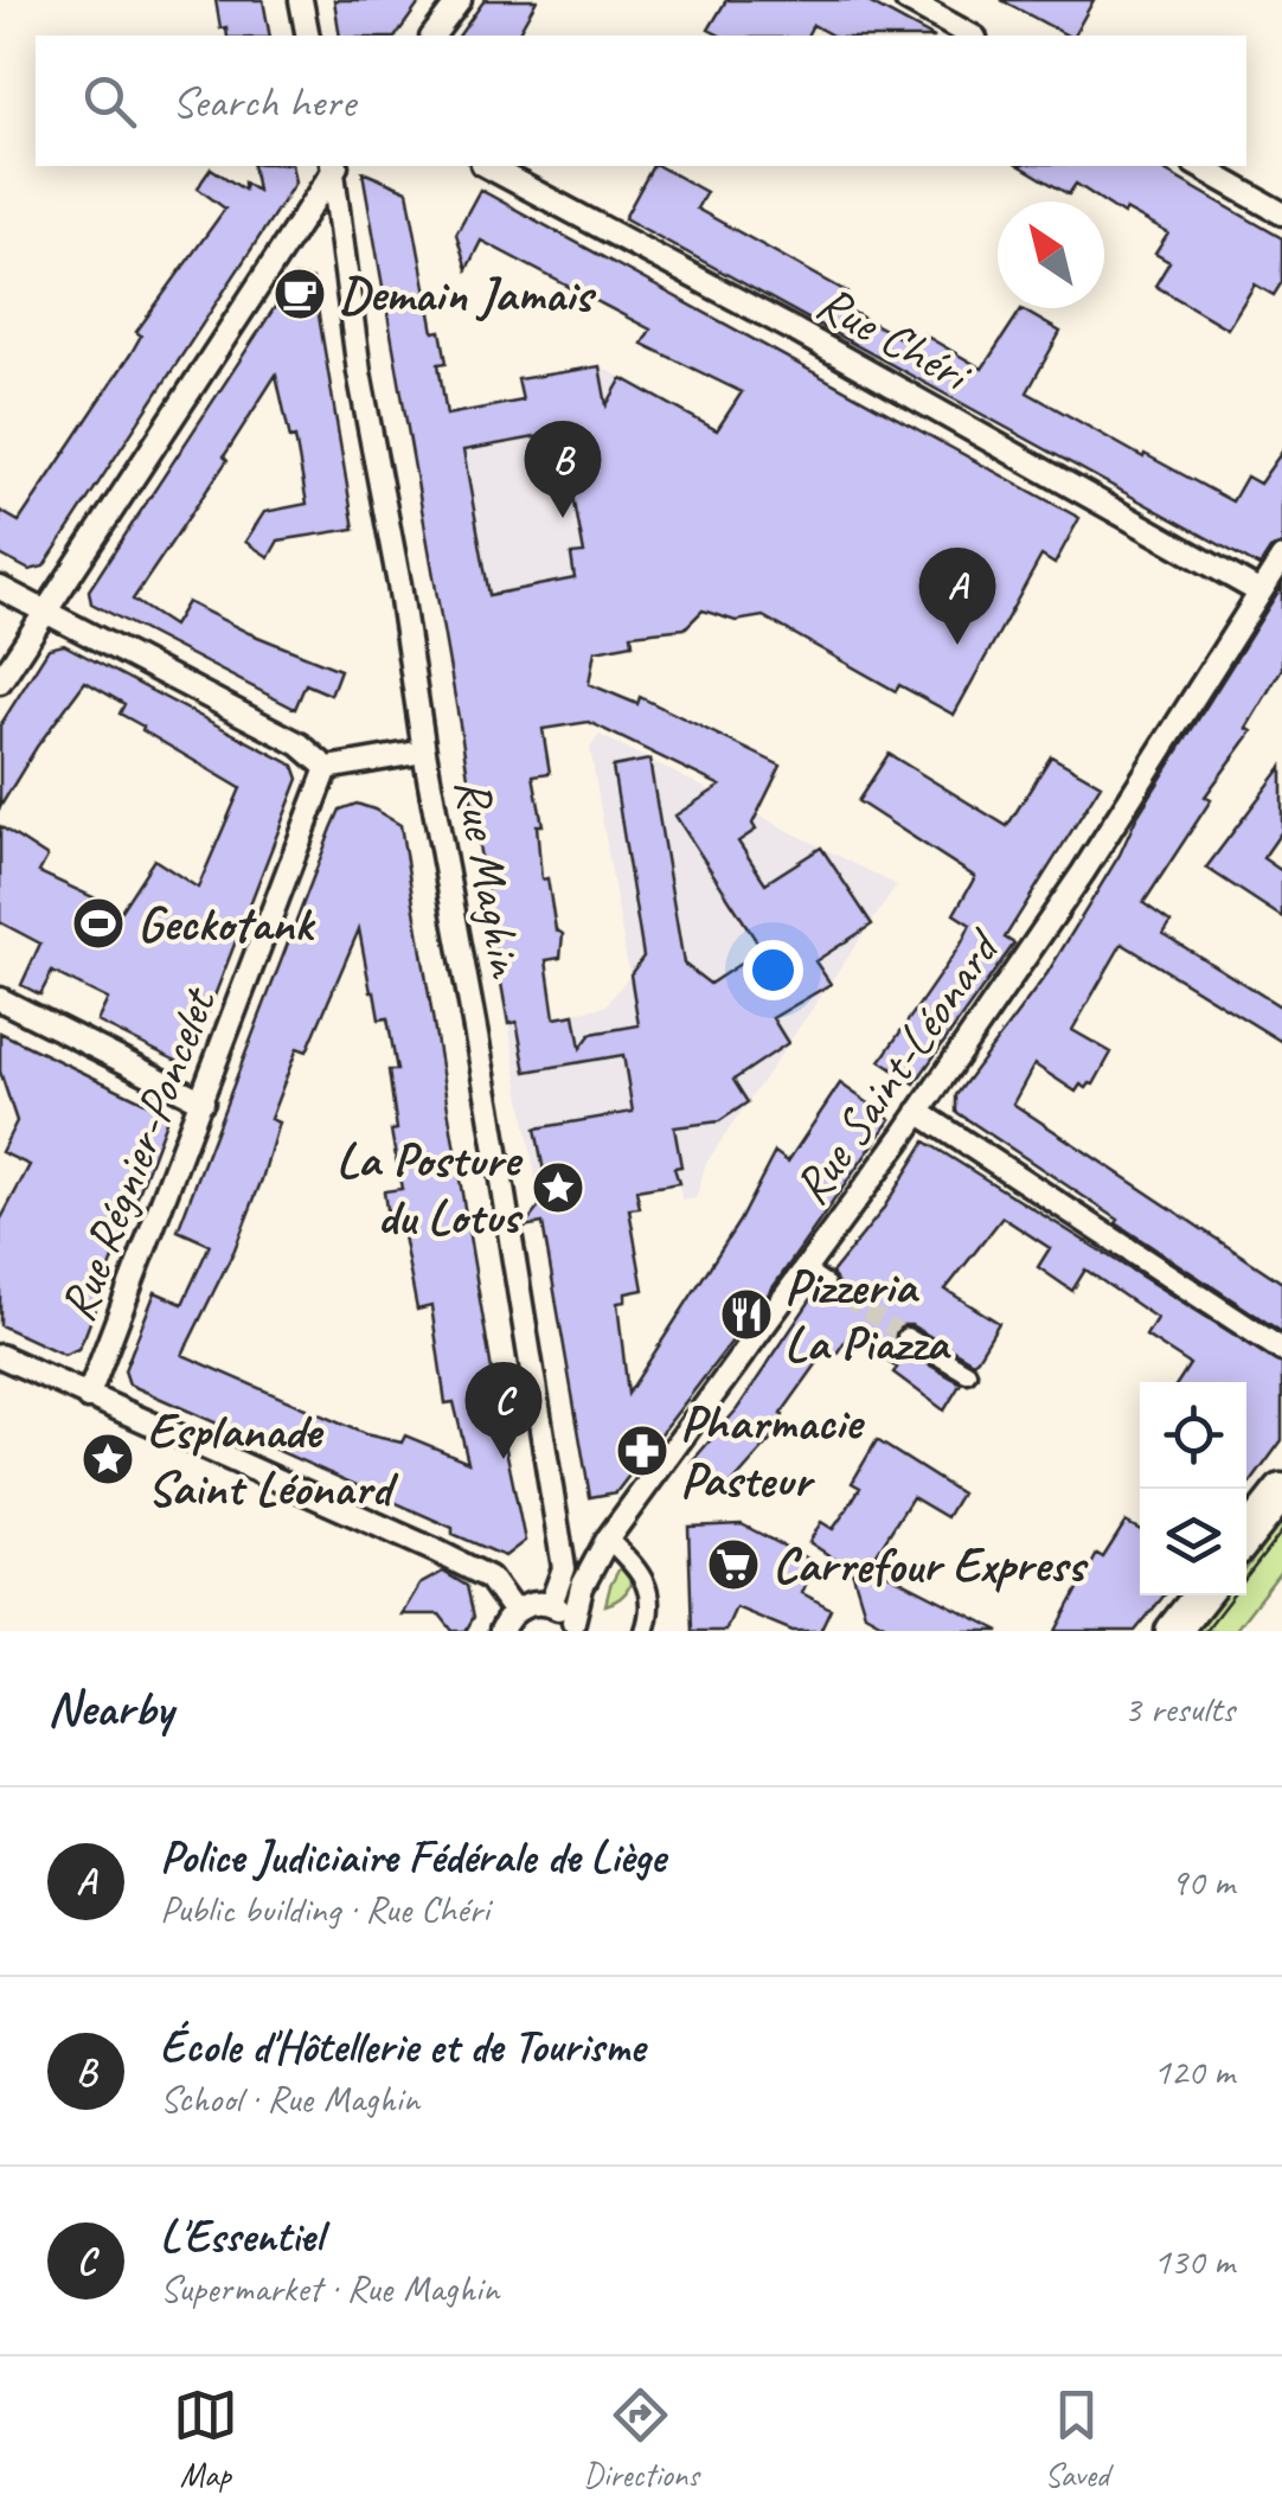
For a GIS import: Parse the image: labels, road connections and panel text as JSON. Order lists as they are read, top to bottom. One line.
{"streets":{"street":["Rue Chéri","Rue Maghin","Rue Saint-Léonard","Rue Régnier-Poncelet"]},"crossings":[["Rue Chéri","Rue Saint-Léonard"]],"places":{"cafe":["Demain Jamais"],"sports":["Geckotank"],"place":["La Posture du Lotus","Esplanade Saint Léonard"],"restaurant":["Pizzeria La Piazza"],"pharmacy":["Pharmacie Pasteur"],"supermarket":["Carrefour Express"]},"north":"top left","page":{"search":"Search here","pins":["B","A","C"],"heading":["Nearby","3 results"],"list":[{"mark":"A","name":"Police Judiciaire Fédérale de Liège","note":"Public building · Rue Chéri","value":"90 m"},{"mark":"B","name":"École d'Hôtellerie et de Tourisme","note":"School · Rue Maghin","value":"120 m"},{"mark":"C","name":"L'Essentiel","note":"Supermarket · Rue Maghin","value":"130 m"}],"nav":["Map","Directions","Saved"]}}
